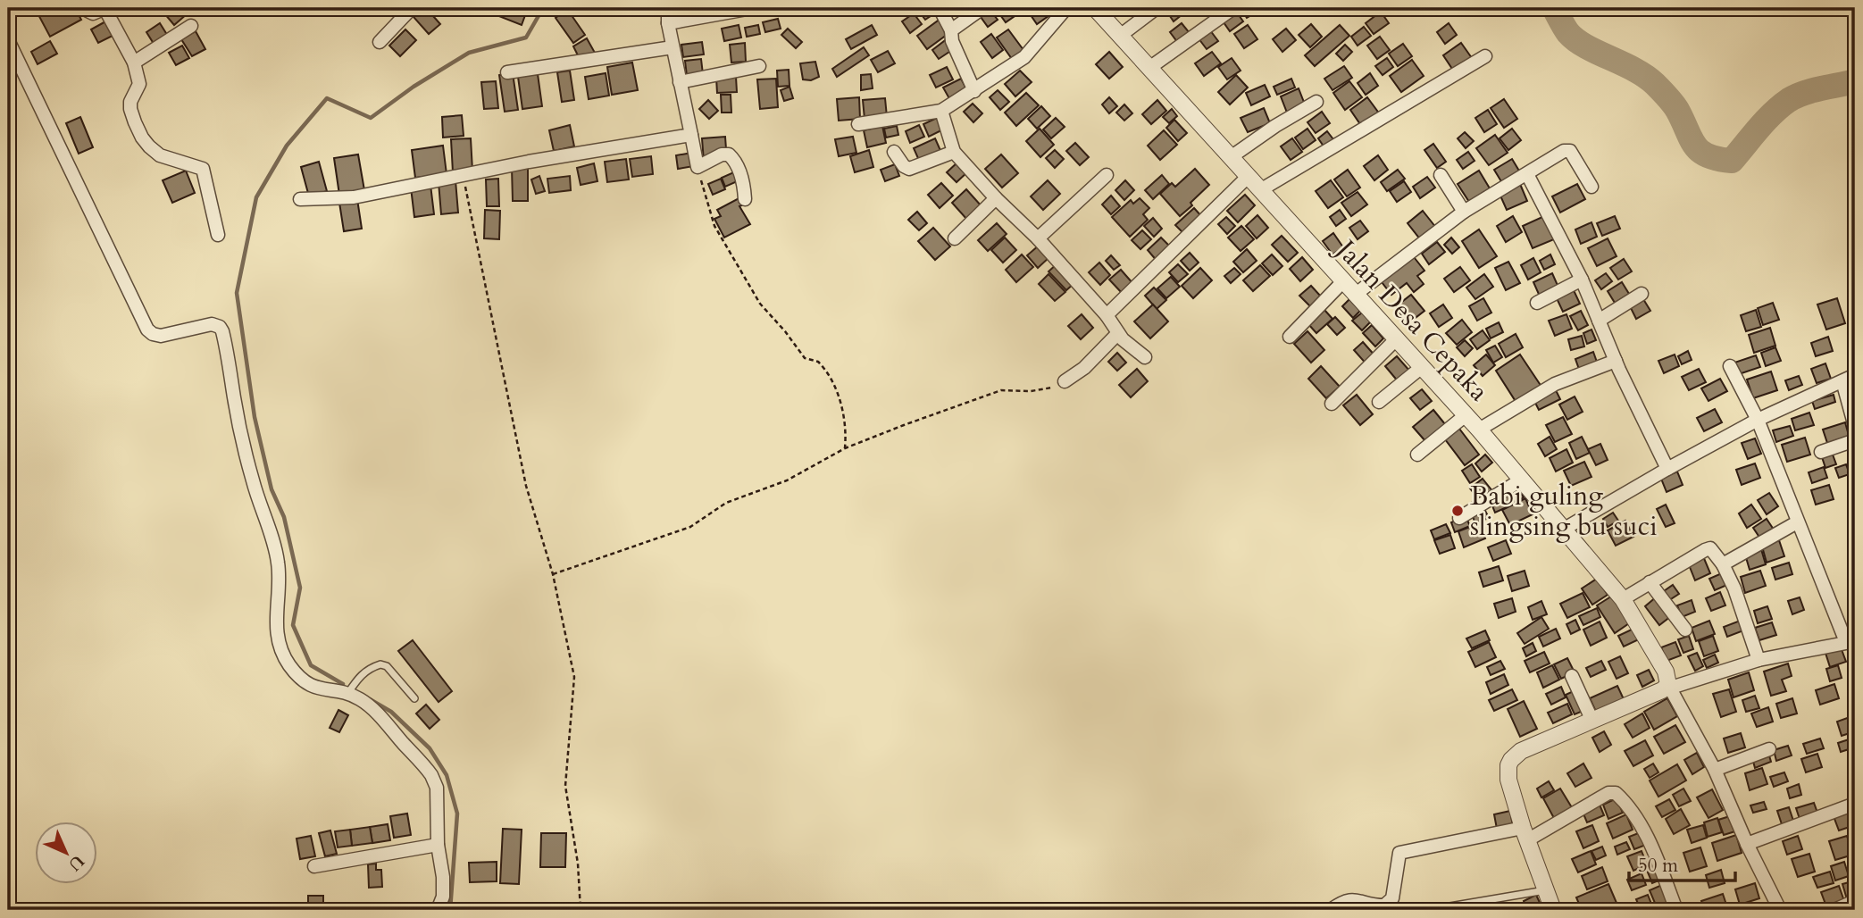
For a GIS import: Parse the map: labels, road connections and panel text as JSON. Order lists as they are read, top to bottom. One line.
{"streets":{"street":["Jalan Desa Cepaka"]},"places":["Babi guling slingsing bu suci"],"scale_bar":"50 m","north":"bottom right"}
